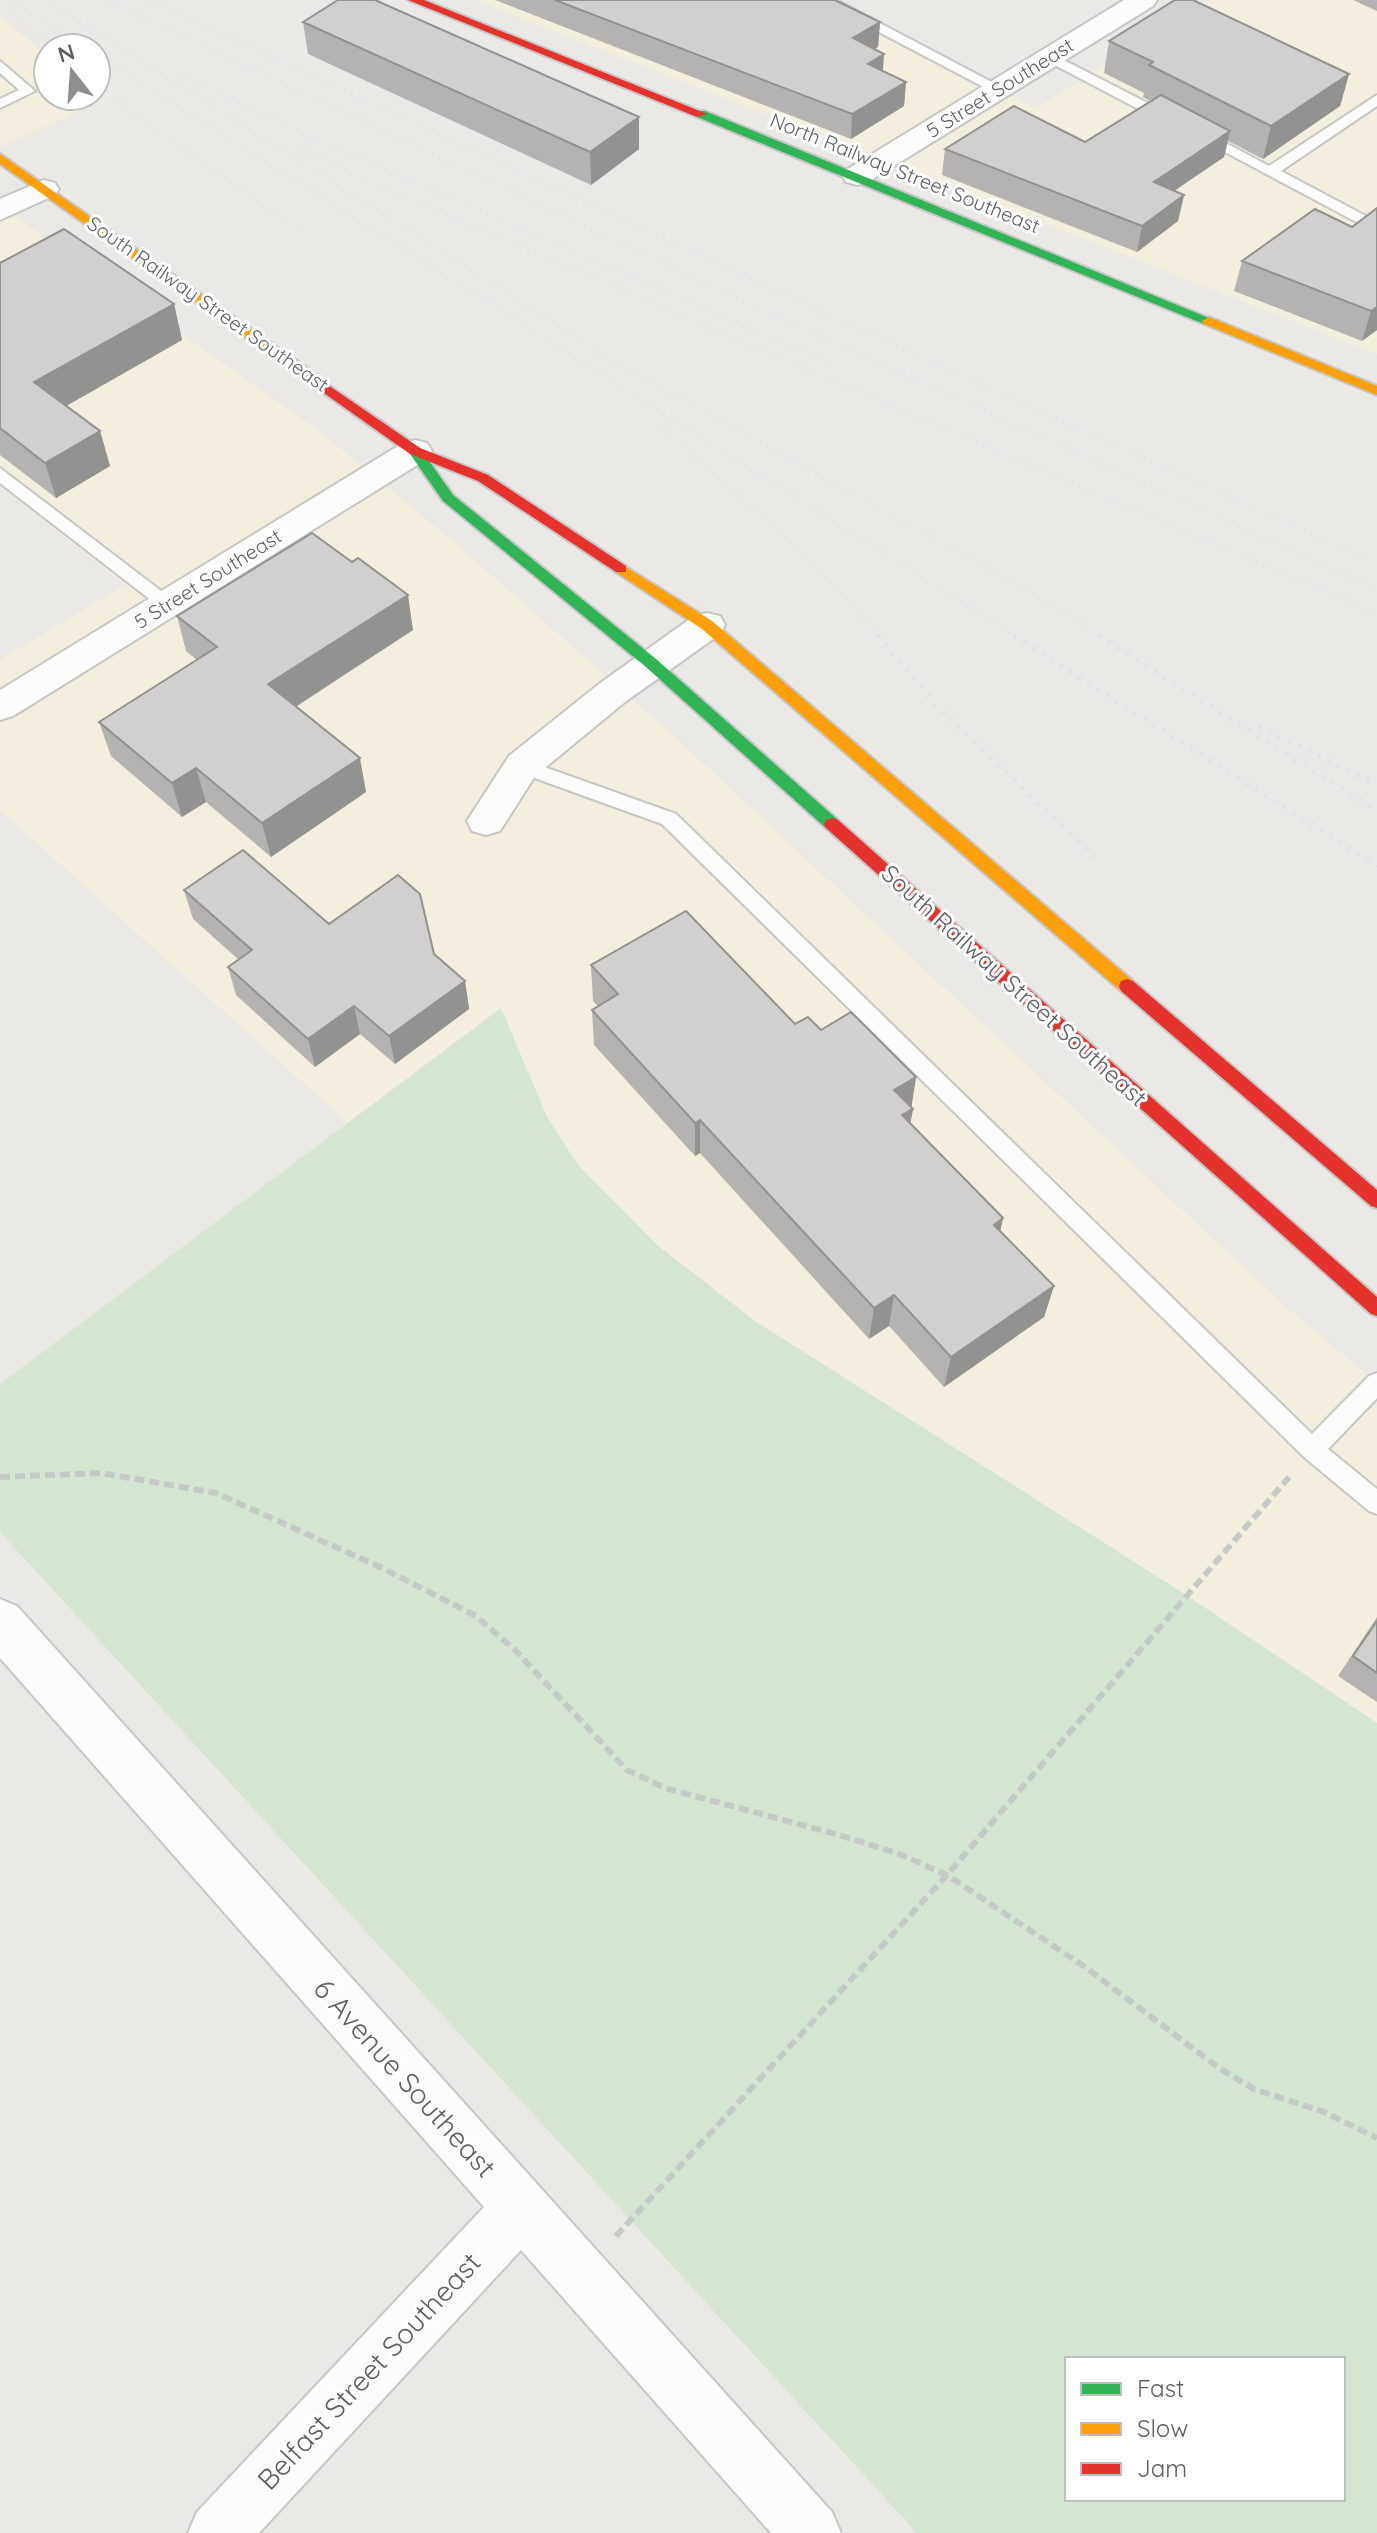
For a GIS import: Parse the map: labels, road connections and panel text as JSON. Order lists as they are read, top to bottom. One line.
{"streets":{"main road":["North Railway Street Southeast","South Railway Street Southeast"],"street":["5 Street Southeast","6 Avenue Southeast","Belfast Street Southeast"]},"crossings":[["5 Street Southeast","North Railway Street Southeast"],["5 Street Southeast","South Railway Street Southeast"],["6 Avenue Southeast","Belfast Street Southeast"]],"legend":["Fast","Slow","Jam"],"north":"top"}
